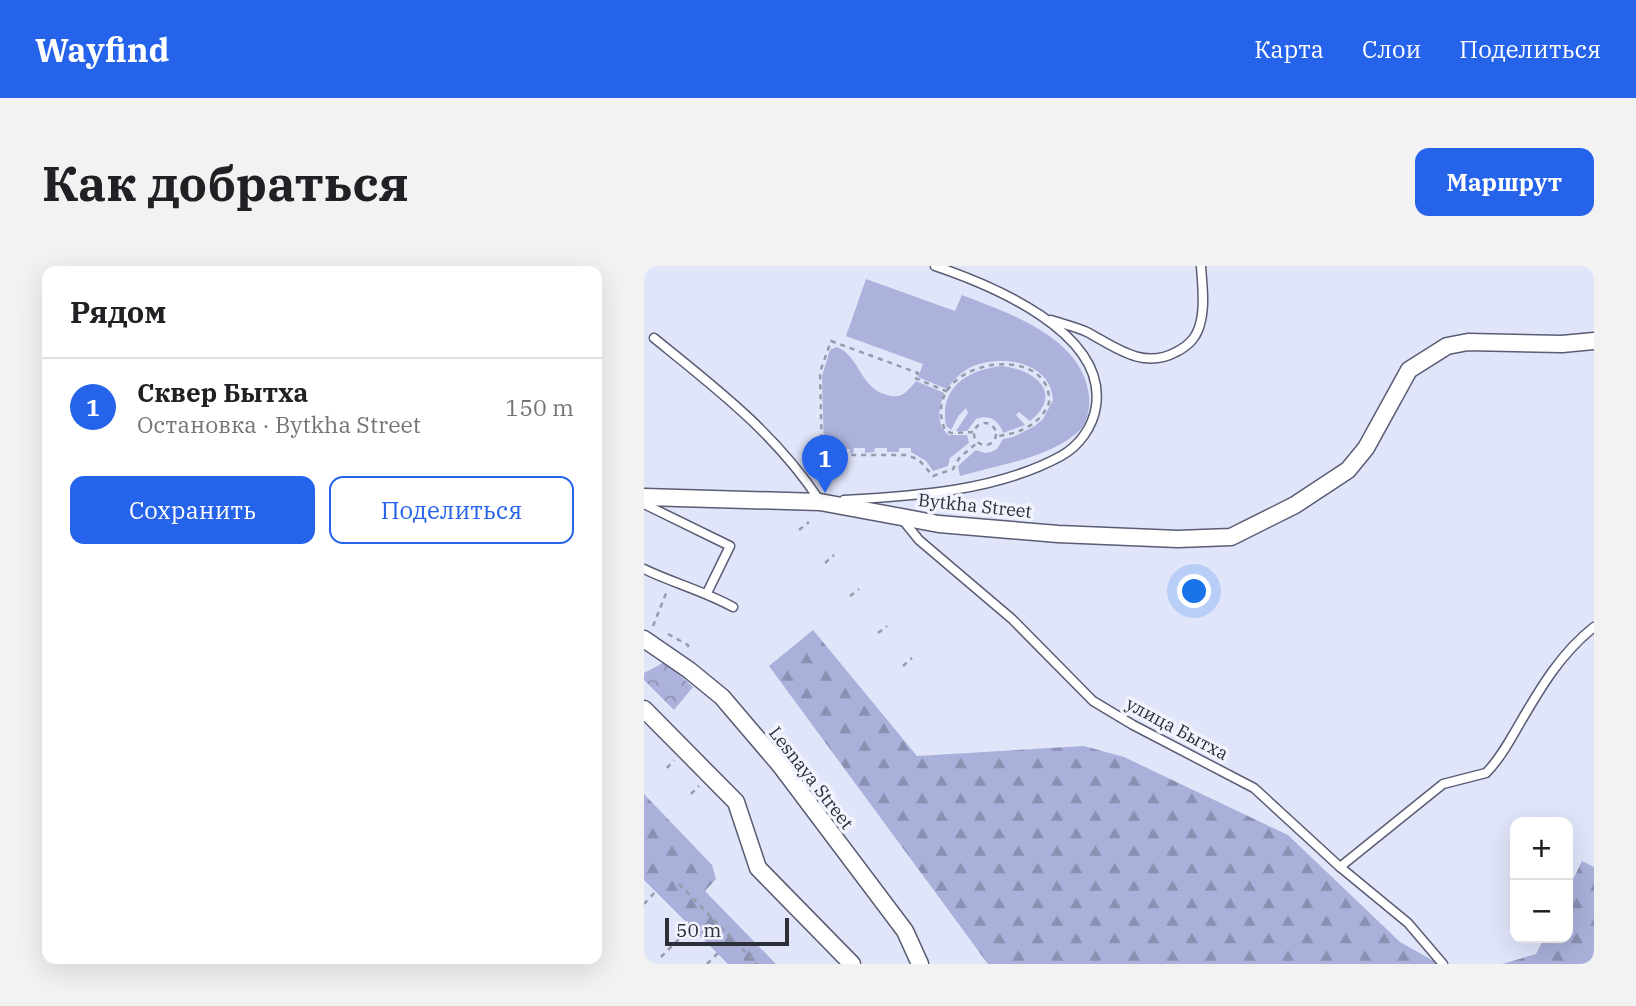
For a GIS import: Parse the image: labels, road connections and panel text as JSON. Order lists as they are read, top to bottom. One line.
{"streets":{"street":["Bytkha Street","Lesnaya Street"],"lane":["улица Бытха"]},"crossings":[["Bytkha Street","улица Бытха"]],"scale_bar":"50 m","page":{"header":"Wayfind","nav":["Карта","Слои","Поделиться"],"buttons":["Маршрут",["Сохранить","Поделиться"]],"title":"Как добраться","heading":"Рядом","list":[{"mark":"1","name":"Сквер Бытха","note":"Остановка · Bytkha Street","value":"150 m"}],"pins":"1","map_buttons":["+","−"],"scale":"50 m"}}
